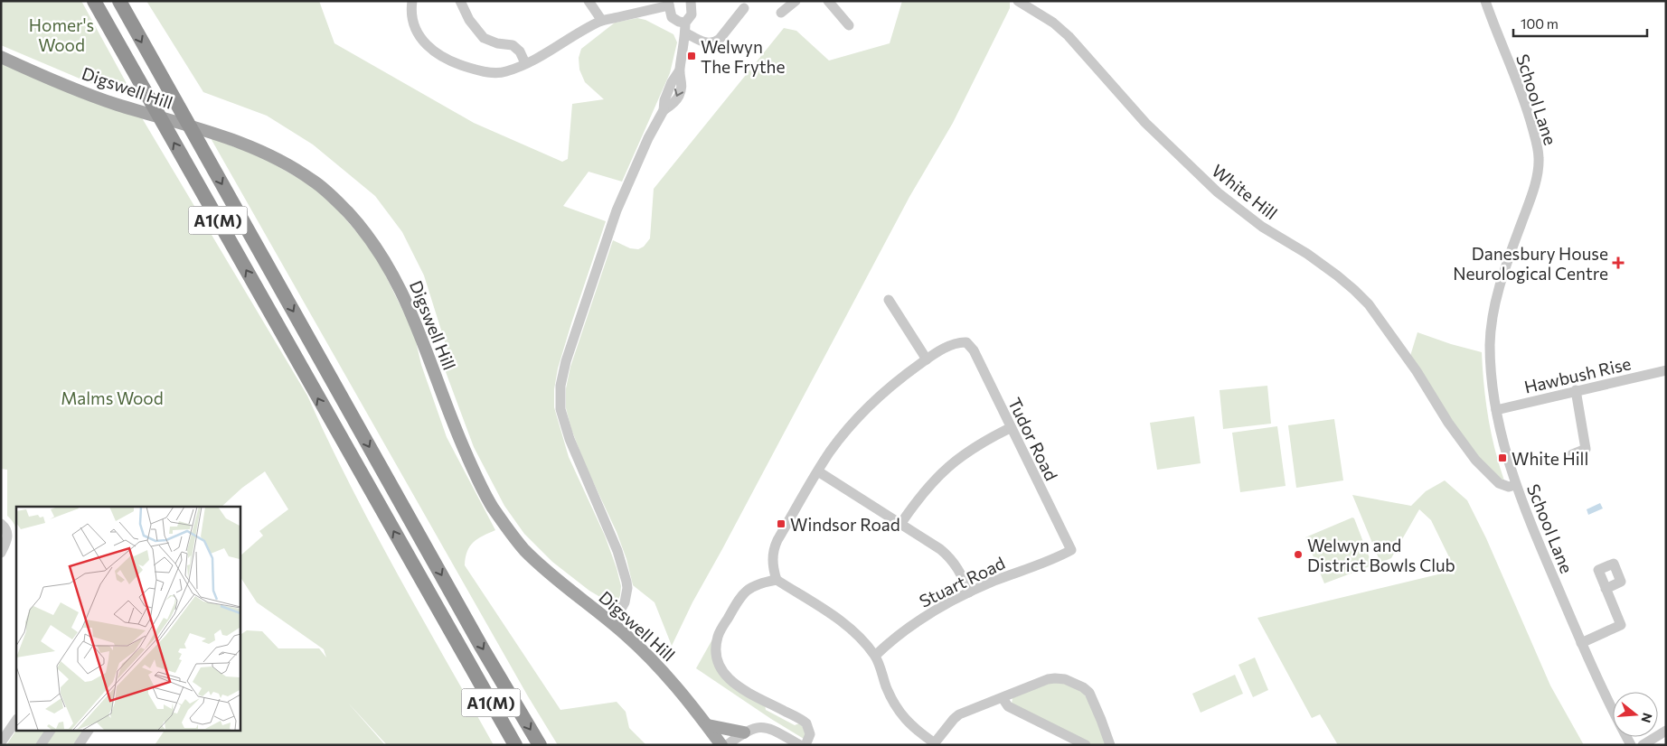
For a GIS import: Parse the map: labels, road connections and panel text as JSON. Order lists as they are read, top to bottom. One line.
{"streets":{"highway":["A1(M)"],"main road":["Digswell Hill"],"street":["School Lane","White Hill","Hawbush Rise","Tudor Road","Stuart Road"]},"crossings":[["School Lane","White Hill"],["School Lane","Hawbush Rise"],["Tudor Road","Stuart Road"]],"parks":["Homer's Wood","Malms Wood"],"places":{"transit":["Welwyn The Frythe","White Hill","Windsor Road"],"health":["Danesbury House Neurological Centre"],"other":["Welwyn and District Bowls Club"]},"scale_bar":"100 m","north":"right"}
